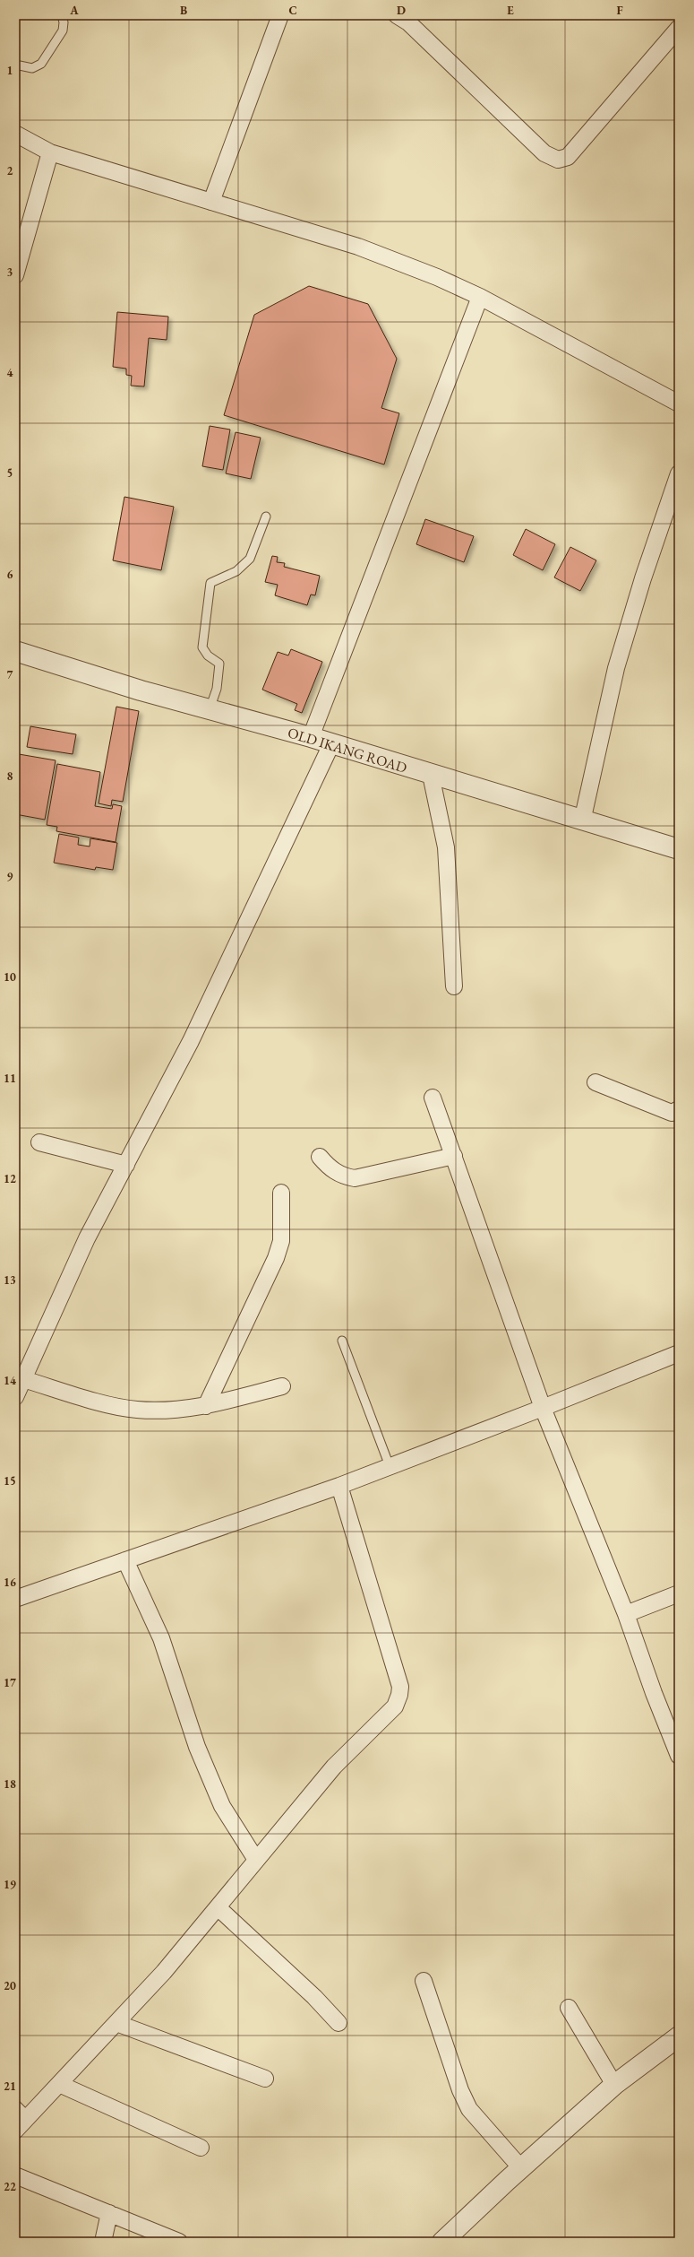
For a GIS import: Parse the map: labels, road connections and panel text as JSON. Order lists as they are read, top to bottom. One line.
{"streets":{"street":["OLD IKANG ROAD"]},"grid":{"columns":["A","B","C","D","E","F"],"rows":["1","2","3","4","5","6","7","8","9","10","11","12","13","14","15","16","17","18","19","20","21","22"]}}
